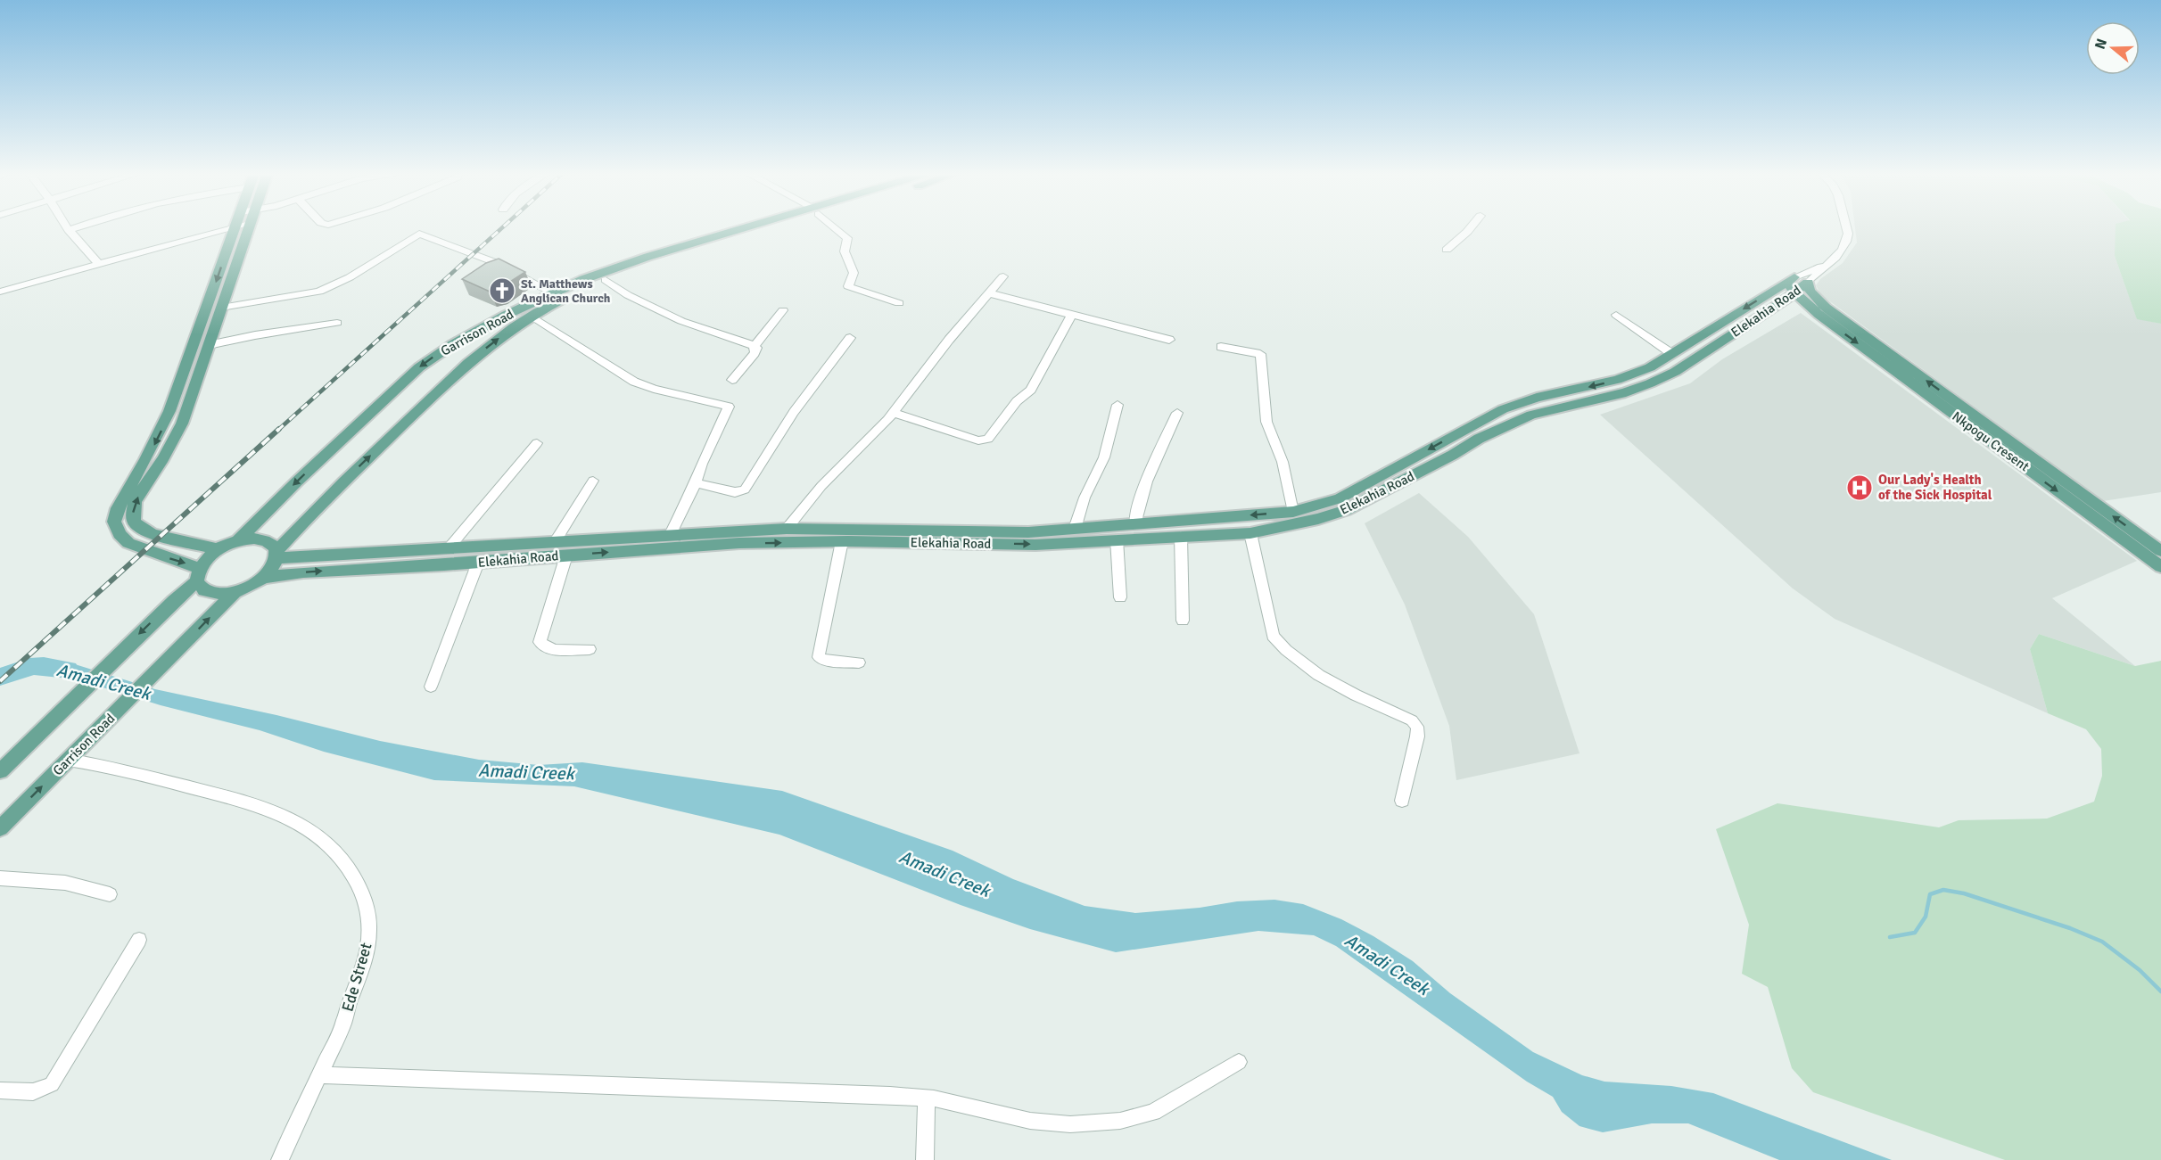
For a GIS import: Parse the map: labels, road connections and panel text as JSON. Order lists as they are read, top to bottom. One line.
{"streets":{"main road":["Elekahia Road","Garrison Road","Nkpogu Cresent"],"street":["Ede Street"]},"crossings":[["Elekahia Road","Garrison Road"],["Elekahia Road","Nkpogu Cresent"],["Garrison Road","Ede Street"]],"water":["Amadi Creek"],"places":{"church":["St. Matthews Anglican Church"],"hospital":["Our Lady's Health of the Sick Hospital"]},"north":"left"}
